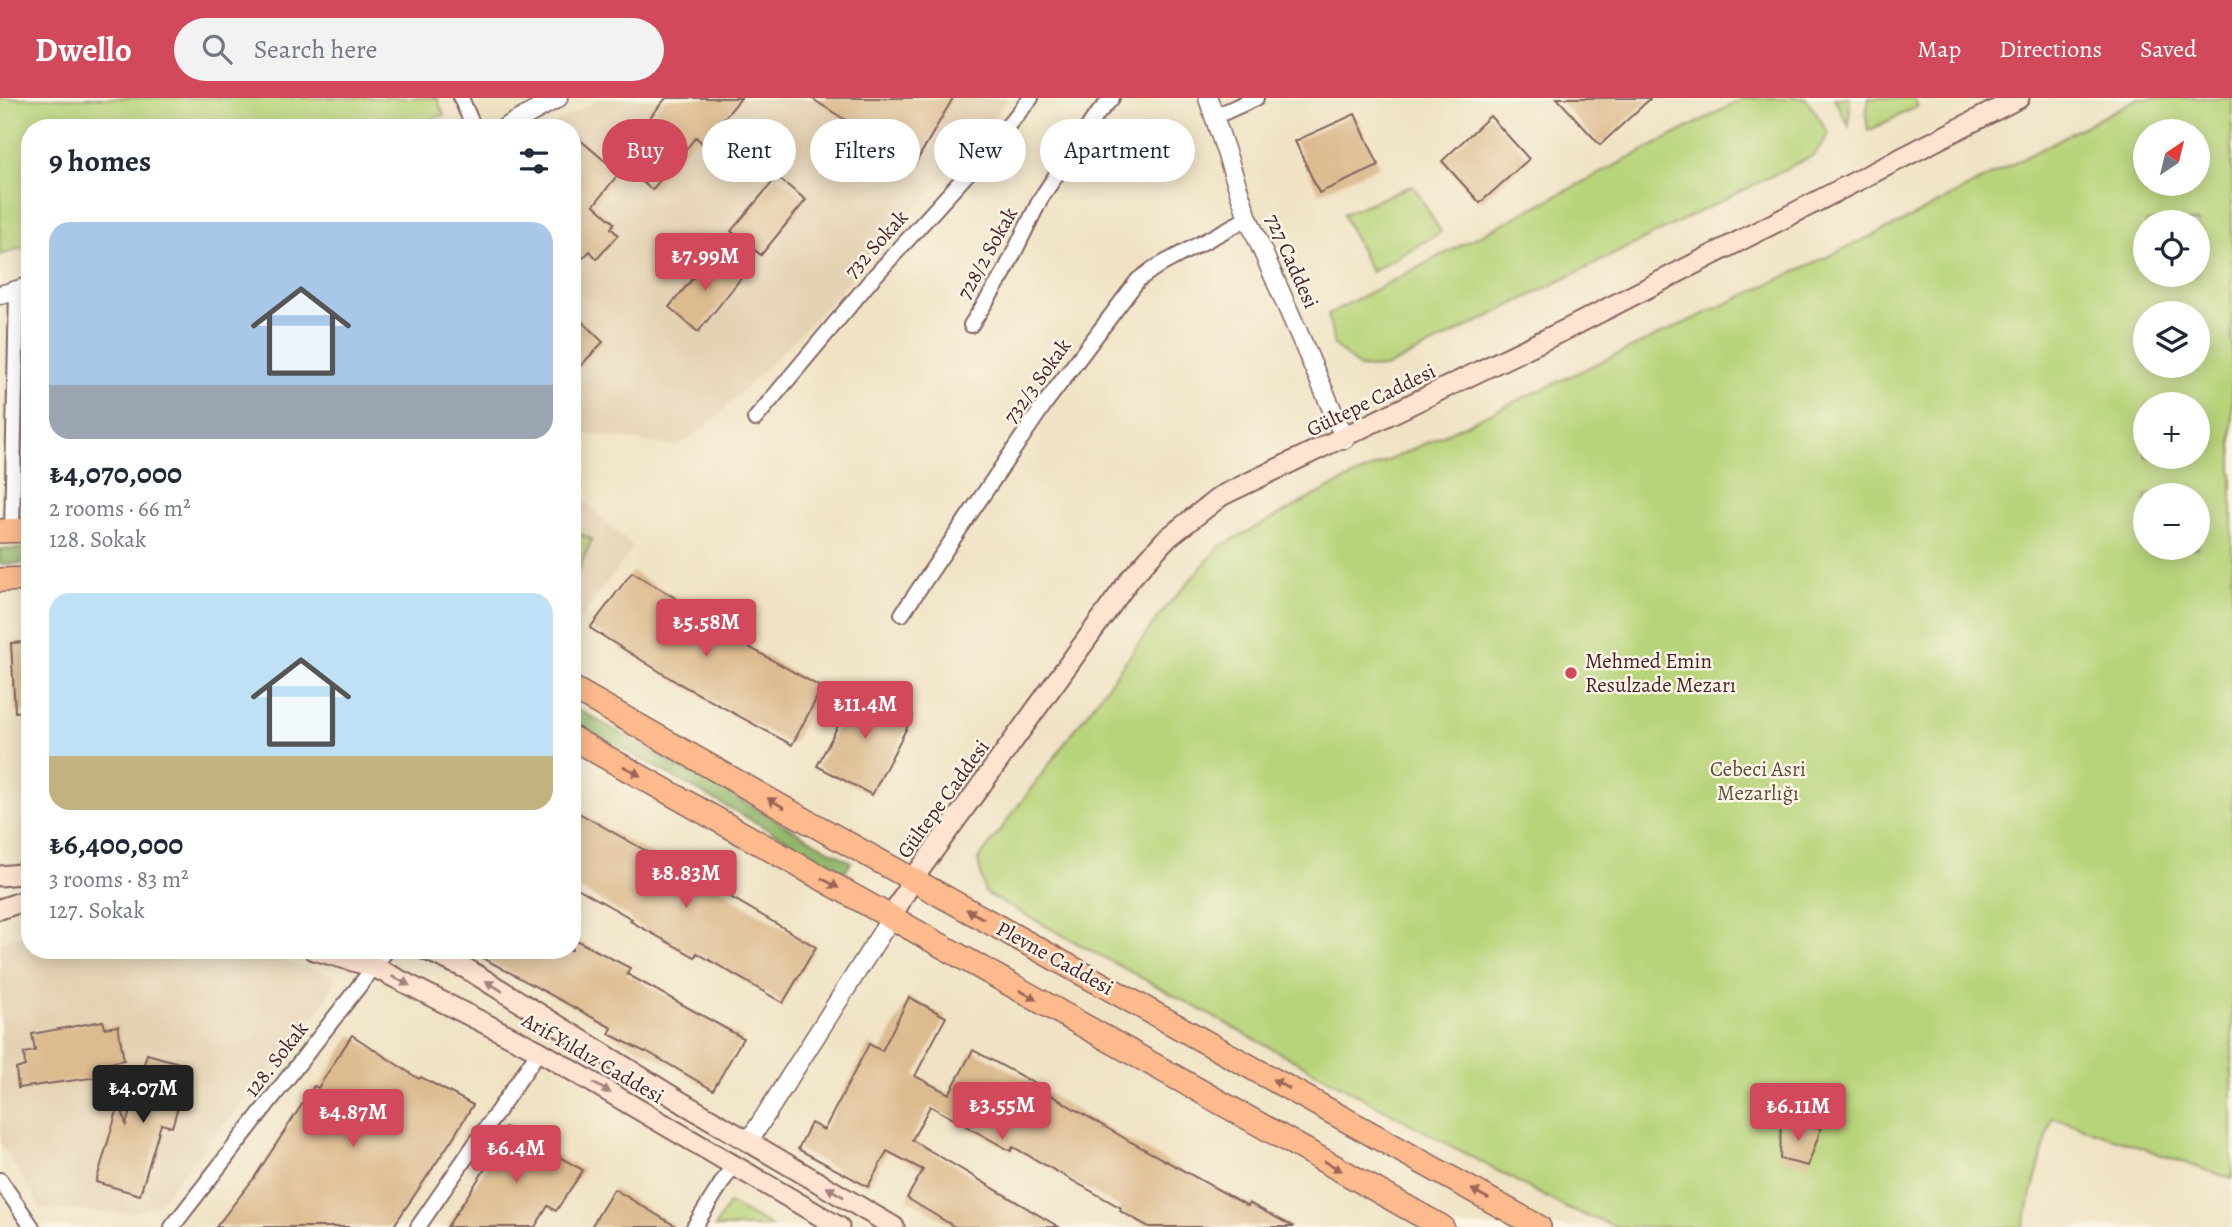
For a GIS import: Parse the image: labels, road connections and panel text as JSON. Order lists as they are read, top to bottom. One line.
{"streets":{"main road":["Gültepe Caddesi","Plevne Caddesi","Arif Yıldız Caddesi"],"street":["732 Sokak","728/2 Sokak","727 Caddesi","732/3 Sokak","128. Sokak"]},"crossings":[["727 Caddesi","732/3 Sokak"],["727 Caddesi","Gültepe Caddesi"],["Gültepe Caddesi","Plevne Caddesi"],["Arif Yıldız Caddesi","128. Sokak"]],"parks":["Cebeci Asri Mezarlığı"],"places":["Mehmed Emin Resulzade Mezarı"],"north":"top right","page":{"header":"Dwello","search":"Search here","nav":["Map","Directions","Saved"],"map_buttons":["+","−"],"chip":["Buy","Rent","Filters","New","Apartment"],"heading":"9 homes","list":[{"name":"₺4,070,000","note":"2 rooms · 66 m² · 128. Sokak"},{"name":"₺6,400,000","note":"3 rooms · 83 m² · 127. Sokak"}],"price":["₺7.99M","₺5.58M","₺11.4M","₺8.83M","₺4.07M","₺3.55M","₺6.11M","₺4.87M","₺6.4M"]}}
